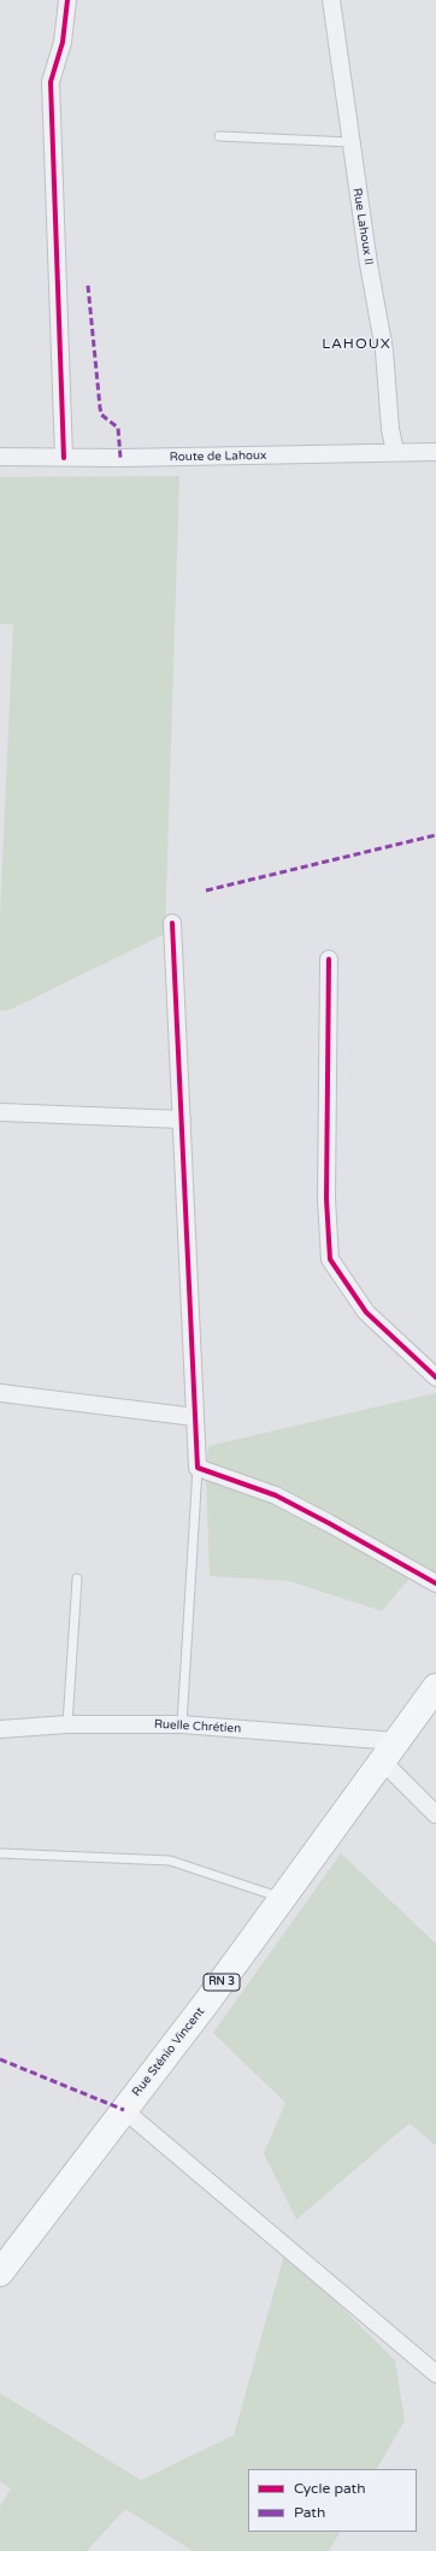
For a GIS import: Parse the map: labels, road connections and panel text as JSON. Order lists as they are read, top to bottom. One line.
{"streets":{"main road":["RN 3","Rue Sténio Vincent"],"street":["Rue Lahoux II","Route de Lahoux","Ruelle Chrétien"]},"crossings":[["Rue Lahoux II","Route de Lahoux"],["Ruelle Chrétien","Rue Sténio Vincent"]],"districts":["LAHOUX"],"legend":["Cycle path","Path"]}
